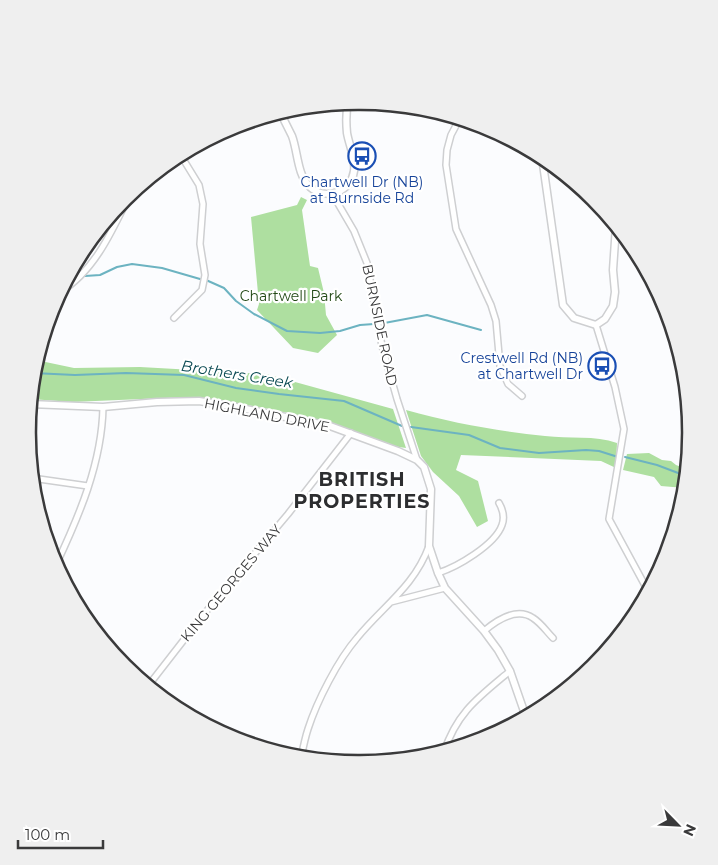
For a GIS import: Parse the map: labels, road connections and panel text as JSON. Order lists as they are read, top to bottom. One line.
{"streets":{"street":["BURNSIDE ROAD","HIGHLAND DRIVE","KING GEORGES WAY"]},"crossings":[["BURNSIDE ROAD","HIGHLAND DRIVE"],["HIGHLAND DRIVE","KING GEORGES WAY"]],"districts":["BRITISH PROPERTIES"],"water":["Brothers Creek"],"parks":["Chartwell Park"],"places":{"bus stop":["Chartwell Dr (NB) at Burnside Rd","Crestwell Rd (NB) at Chartwell Dr"]},"scale_bar":"100 m","north":"bottom right"}
